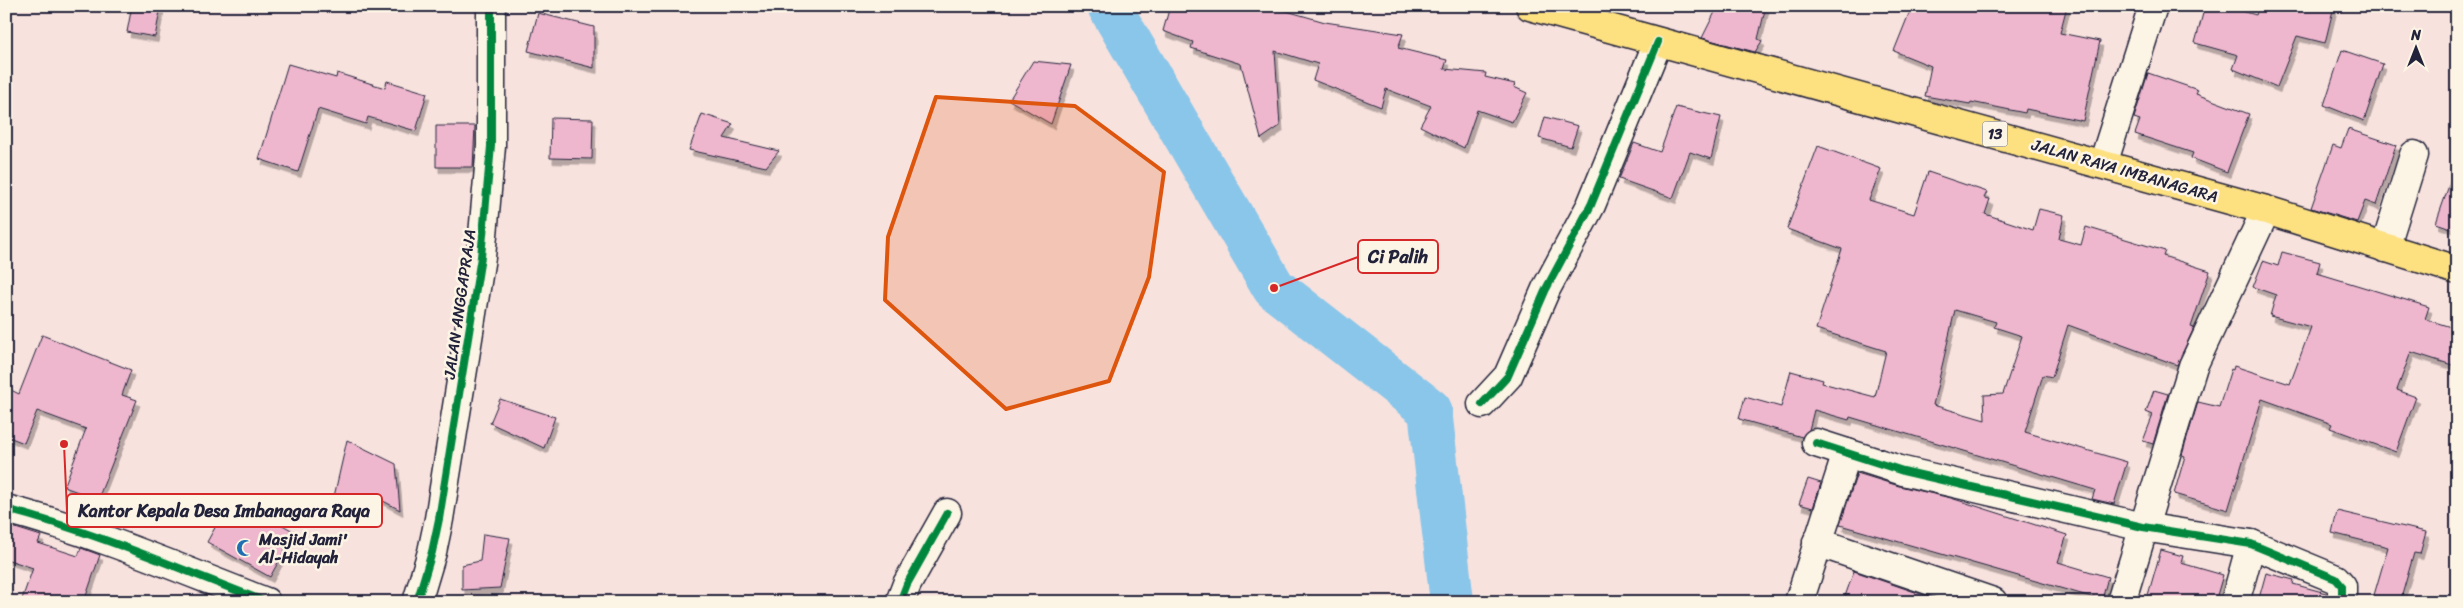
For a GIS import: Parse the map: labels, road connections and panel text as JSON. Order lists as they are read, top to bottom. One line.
{"streets":{"highway":["13","JALAN RAYA IMBANAGARA"],"street":["JALAN ANGGAPRAJA"]},"places":{"other":["Ci Palih","Kantor Kepala Desa Imbanagara Raya"],"mosque":["Masjid Jami' Al-Hidayah"]},"north":"top"}
